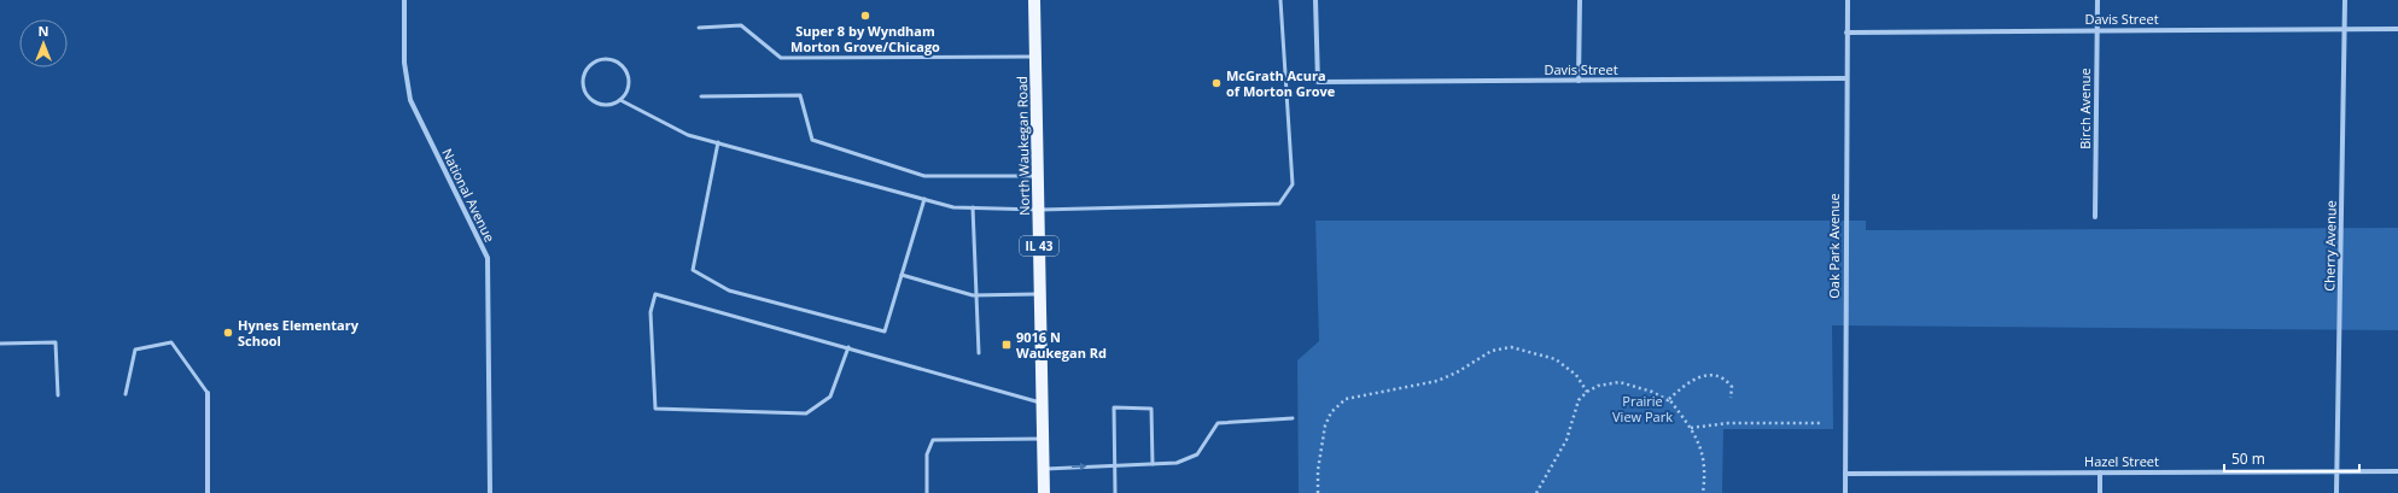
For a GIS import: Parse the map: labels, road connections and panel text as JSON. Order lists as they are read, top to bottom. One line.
{"streets":{"main road":["North Waukegan Road","IL 43"],"street":["Davis Street","Birch Avenue","National Avenue","Oak Park Avenue","Cherry Avenue","Hazel Street"]},"crossings":[["Davis Street","Birch Avenue"],["Davis Street","Oak Park Avenue"],["Davis Street","Cherry Avenue"],["Oak Park Avenue","Hazel Street"],["Cherry Avenue","Hazel Street"]],"parks":["Prairie View Park"],"places":{"other":["Super 8 by Wyndham Morton Grove/Chicago","McGrath Acura of Morton Grove","Hynes Elementary School"],"transit":["9016 N Waukegan Rd"]},"scale_bar":"50 m","north":"top"}
